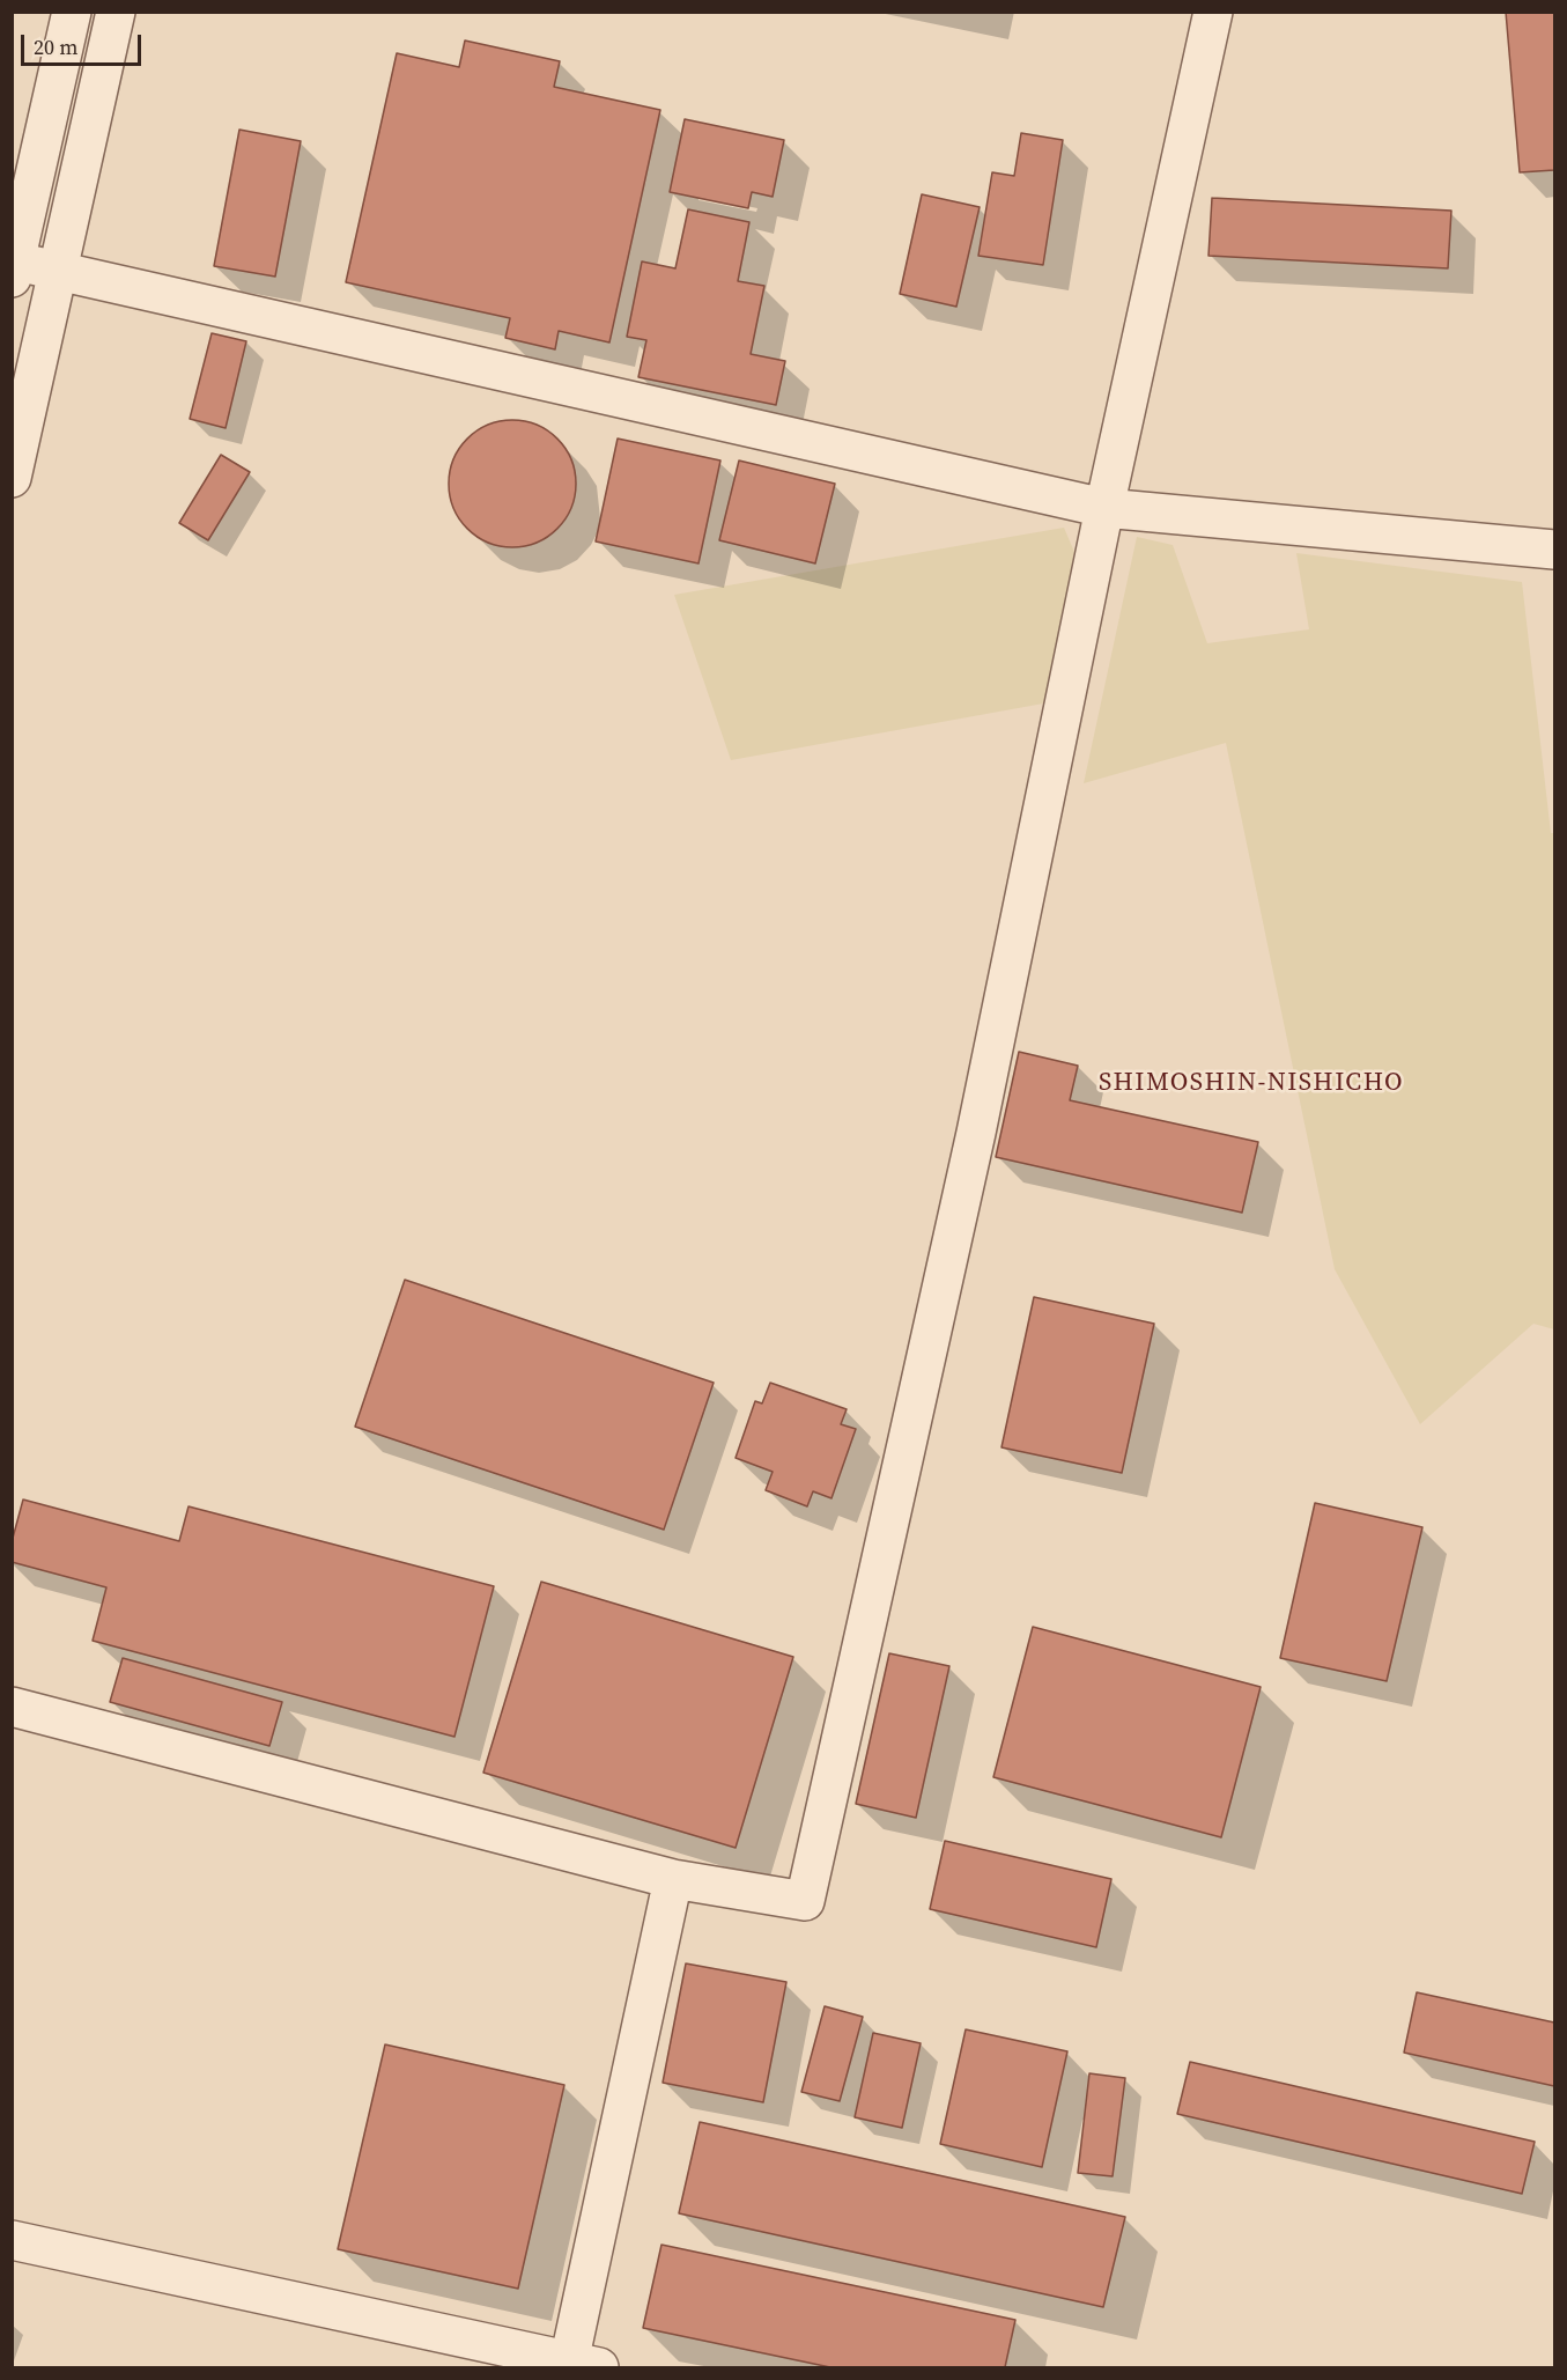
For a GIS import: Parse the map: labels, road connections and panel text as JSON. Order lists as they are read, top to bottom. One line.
{"districts":["SHIMOSHIN-NISHICHO"],"scale_bar":"20 m"}
